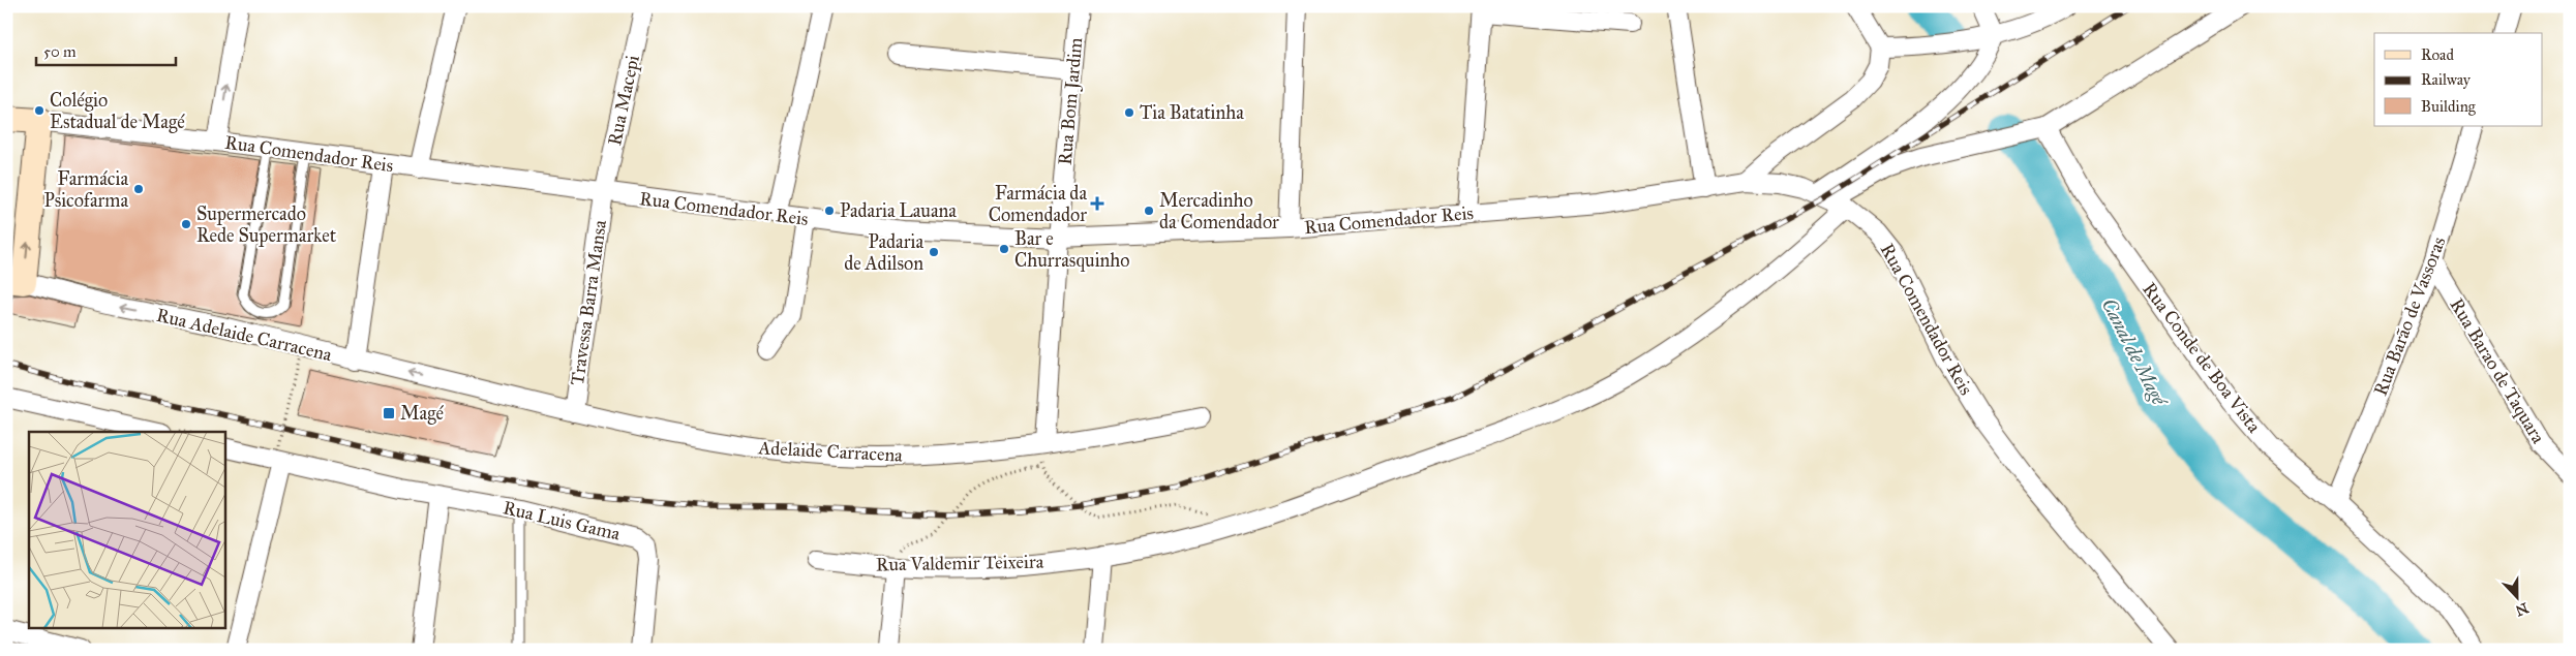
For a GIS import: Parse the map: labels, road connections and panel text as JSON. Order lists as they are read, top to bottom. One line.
{"streets":{"street":["Rua Macepi","Rua Bom Jardim","Rua Comendador Reis","Travessa Barra Mansa","Rua Barão de Vassoras","Rua Adelaide Carracena","Rua Conde de Boa Vista","Rua Barao de Taquara","Adelaide Carracena","Rua Luis Gama","Rua Valdemir Teixeira"]},"crossings":[["Rua Macepi","Rua Comendador Reis"],["Rua Macepi","Travessa Barra Mansa"],["Rua Bom Jardim","Rua Comendador Reis"],["Rua Bom Jardim","Adelaide Carracena"],["Rua Comendador Reis","Travessa Barra Mansa"],["Rua Comendador Reis","Rua Valdemir Teixeira"],["Travessa Barra Mansa","Adelaide Carracena"],["Rua Barão de Vassoras","Rua Conde de Boa Vista"],["Rua Barão de Vassoras","Rua Barao de Taquara"],["Rua Adelaide Carracena","Adelaide Carracena"]],"water":["Canal de Magé"],"places":{"other":["Colégio Estadual de Magé","Tia Batatinha","Farmácia Psicofarma","Padaria Lauana","Mercadinho da Comendador","Supermercado Rede Supermarket","Bar e Churrasquinho","Padaria de Adilson"],"health":["Farmácia da Comendador"],"transit":["Magé"]},"legend":["Road","Railway","Building"],"scale_bar":"50 m","north":"bottom"}
